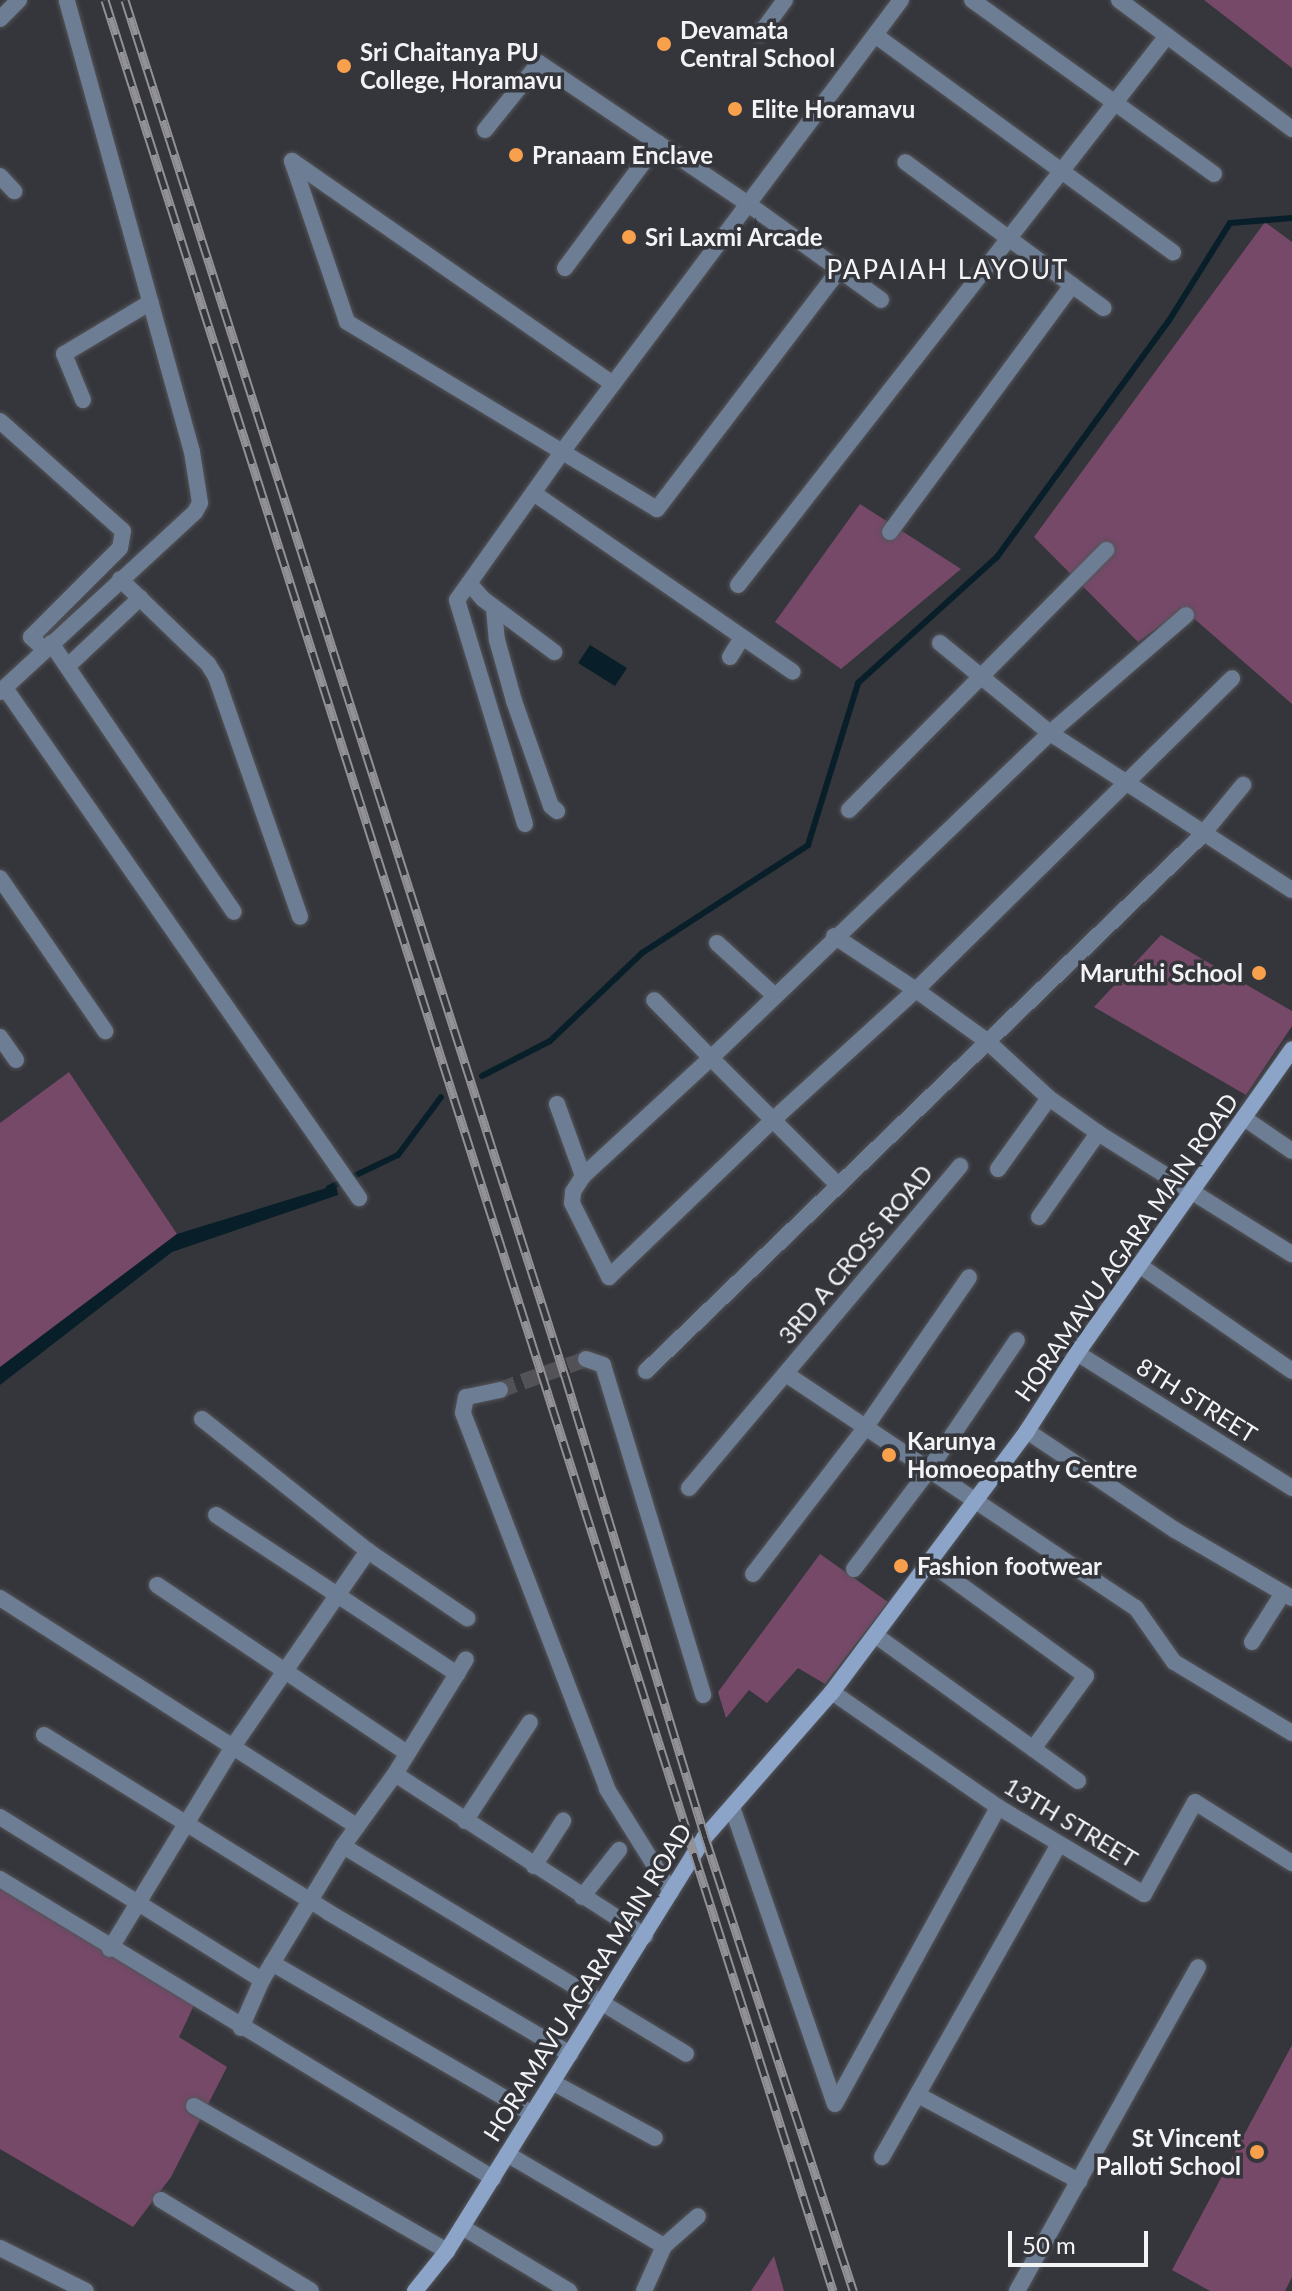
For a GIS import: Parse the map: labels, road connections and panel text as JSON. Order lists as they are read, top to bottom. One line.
{"streets":{"street":["HORAMAVU AGARA MAIN ROAD","3RD A CROSS ROAD","8TH STREET","13TH STREET"]},"crossings":[["HORAMAVU AGARA MAIN ROAD","8TH STREET"],["HORAMAVU AGARA MAIN ROAD","13TH STREET"]],"districts":["PAPAIAH LAYOUT"],"places":["Devamata Central School","Sri Chaitanya PU College, Horamavu","Elite Horamavu","Pranaam Enclave","Sri Laxmi Arcade","Maruthi School","Karunya Homoeopathy Centre","Fashion footwear","St Vincent Palloti School"],"scale_bar":"50 m"}
